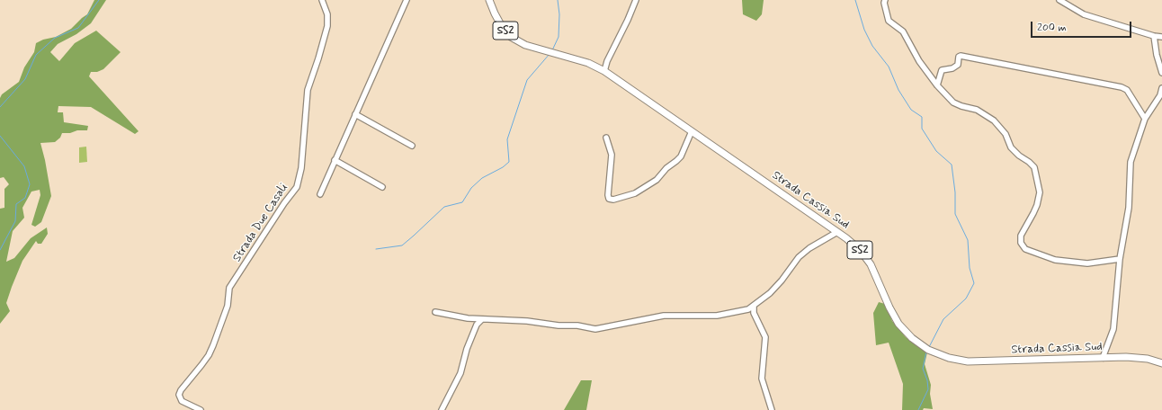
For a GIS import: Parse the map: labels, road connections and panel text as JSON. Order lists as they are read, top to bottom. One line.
{"streets":{"main road":["SS2","Strada Cassia Sud"],"street":["Strada Due Casali"]},"scale_bar":"200 m"}
